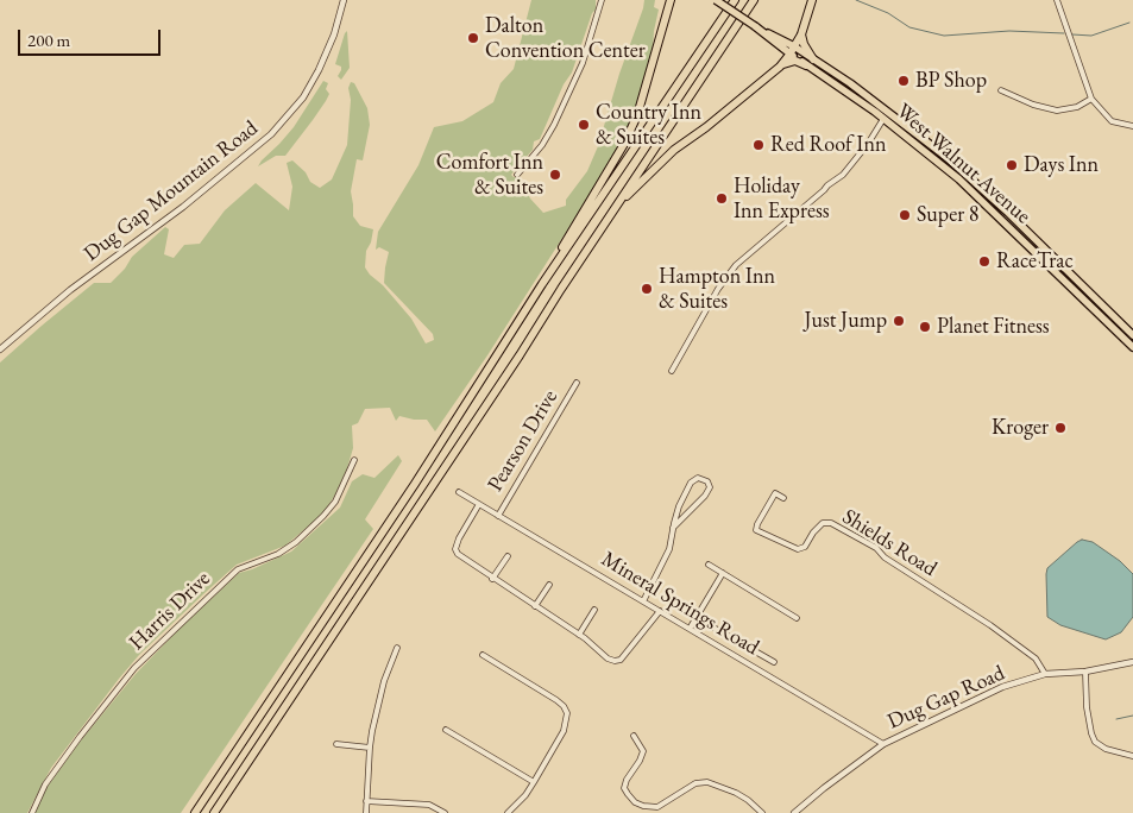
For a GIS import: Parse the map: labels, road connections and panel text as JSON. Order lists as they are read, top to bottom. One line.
{"streets":{"main road":["West Walnut Avenue"],"street":["Dug Gap Mountain Road","Pearson Drive","Shields Road","Mineral Springs Road","Harris Drive","Dug Gap Road"]},"crossings":[["Pearson Drive","Mineral Springs Road"],["Shields Road","Dug Gap Road"],["Mineral Springs Road","Dug Gap Road"]],"places":["Dalton Convention Center","BP Shop","Country Inn & Suites","Red Roof Inn","Days Inn","Comfort Inn & Suites","Holiday Inn Express","Super 8","RaceTrac","Hampton Inn & Suites","Just Jump","Planet Fitness","Kroger"],"scale_bar":"200 m"}
